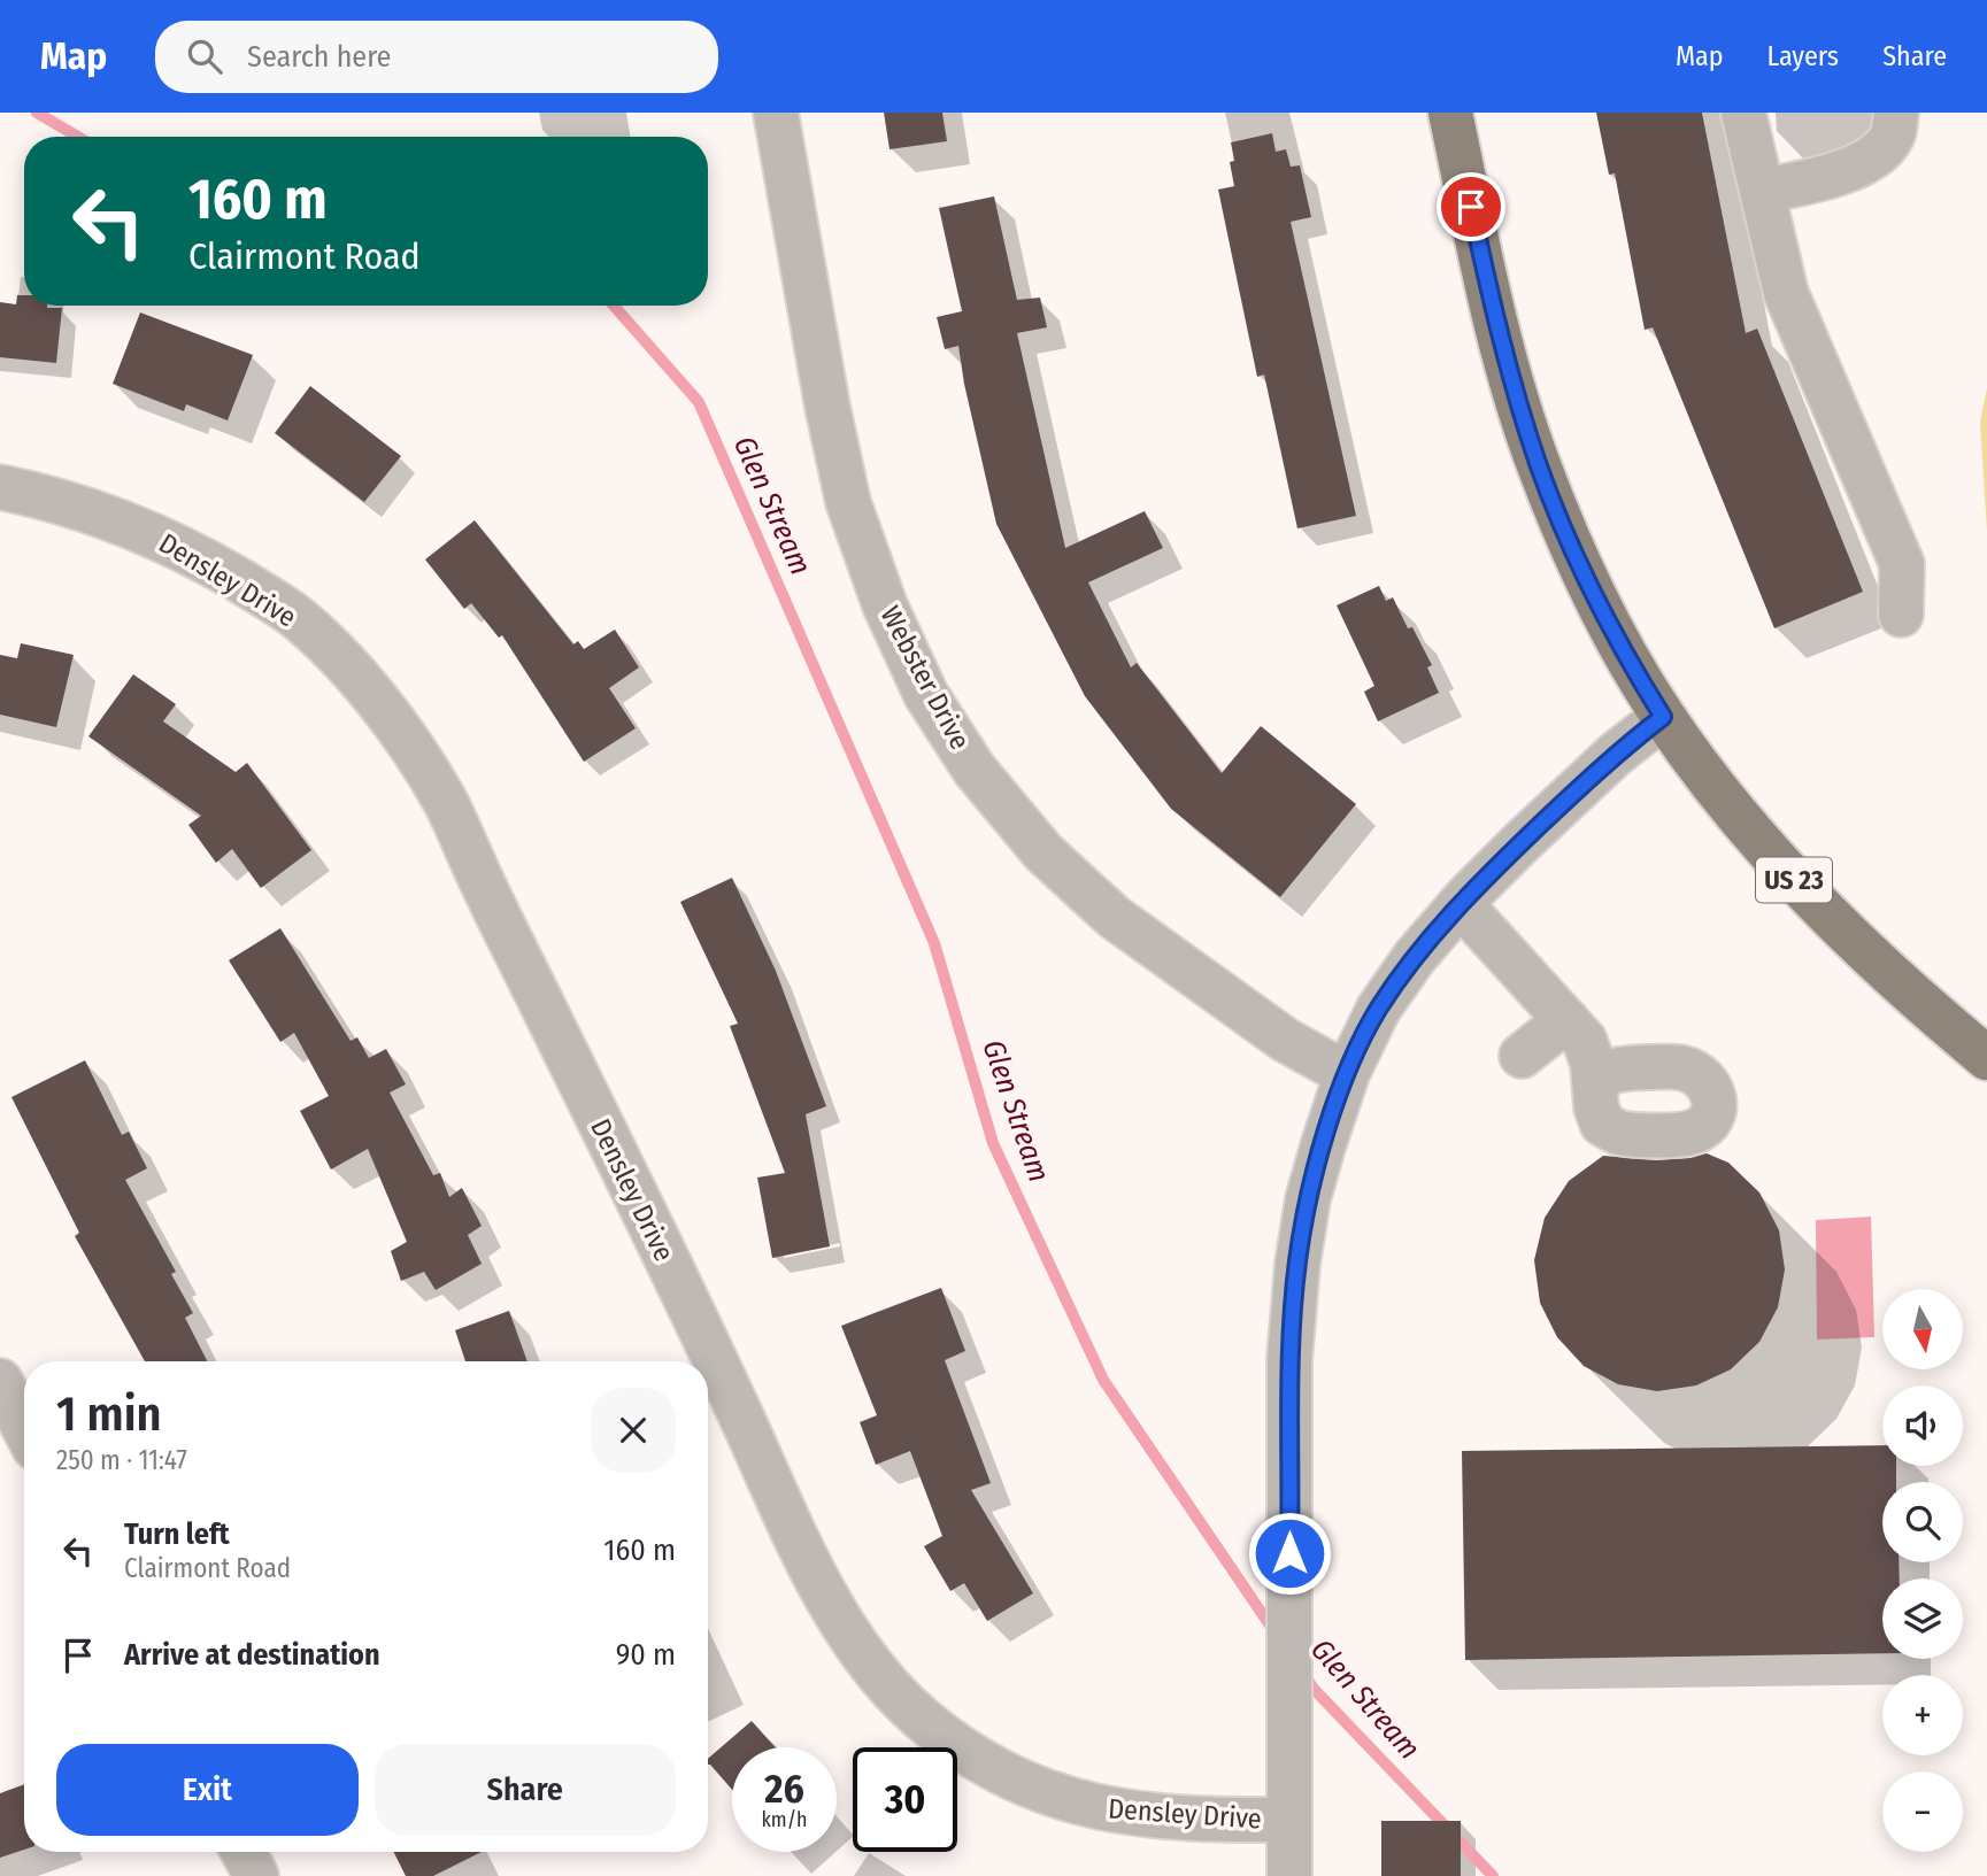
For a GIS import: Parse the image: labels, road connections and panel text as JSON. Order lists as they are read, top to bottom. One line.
{"streets":{"main road":["US 23"],"street":["Densley Drive","Webster Drive"]},"water":["Glen Stream"],"north":"bottom","page":{"header":"Map","search":"Search here","nav":["Map","Layers","Share"],"turn":["160 m","Clairmont Road"],"map_buttons":["+","−"],"heading":["1 min","250 m · 11:47"],"list":[{"name":"Turn left","note":"Clairmont Road","value":"160 m"},{"name":"Arrive at destination","value":"90 m"}],"buttons":["Exit","Share"],"speed":"26 km/h","limit":"30"}}
